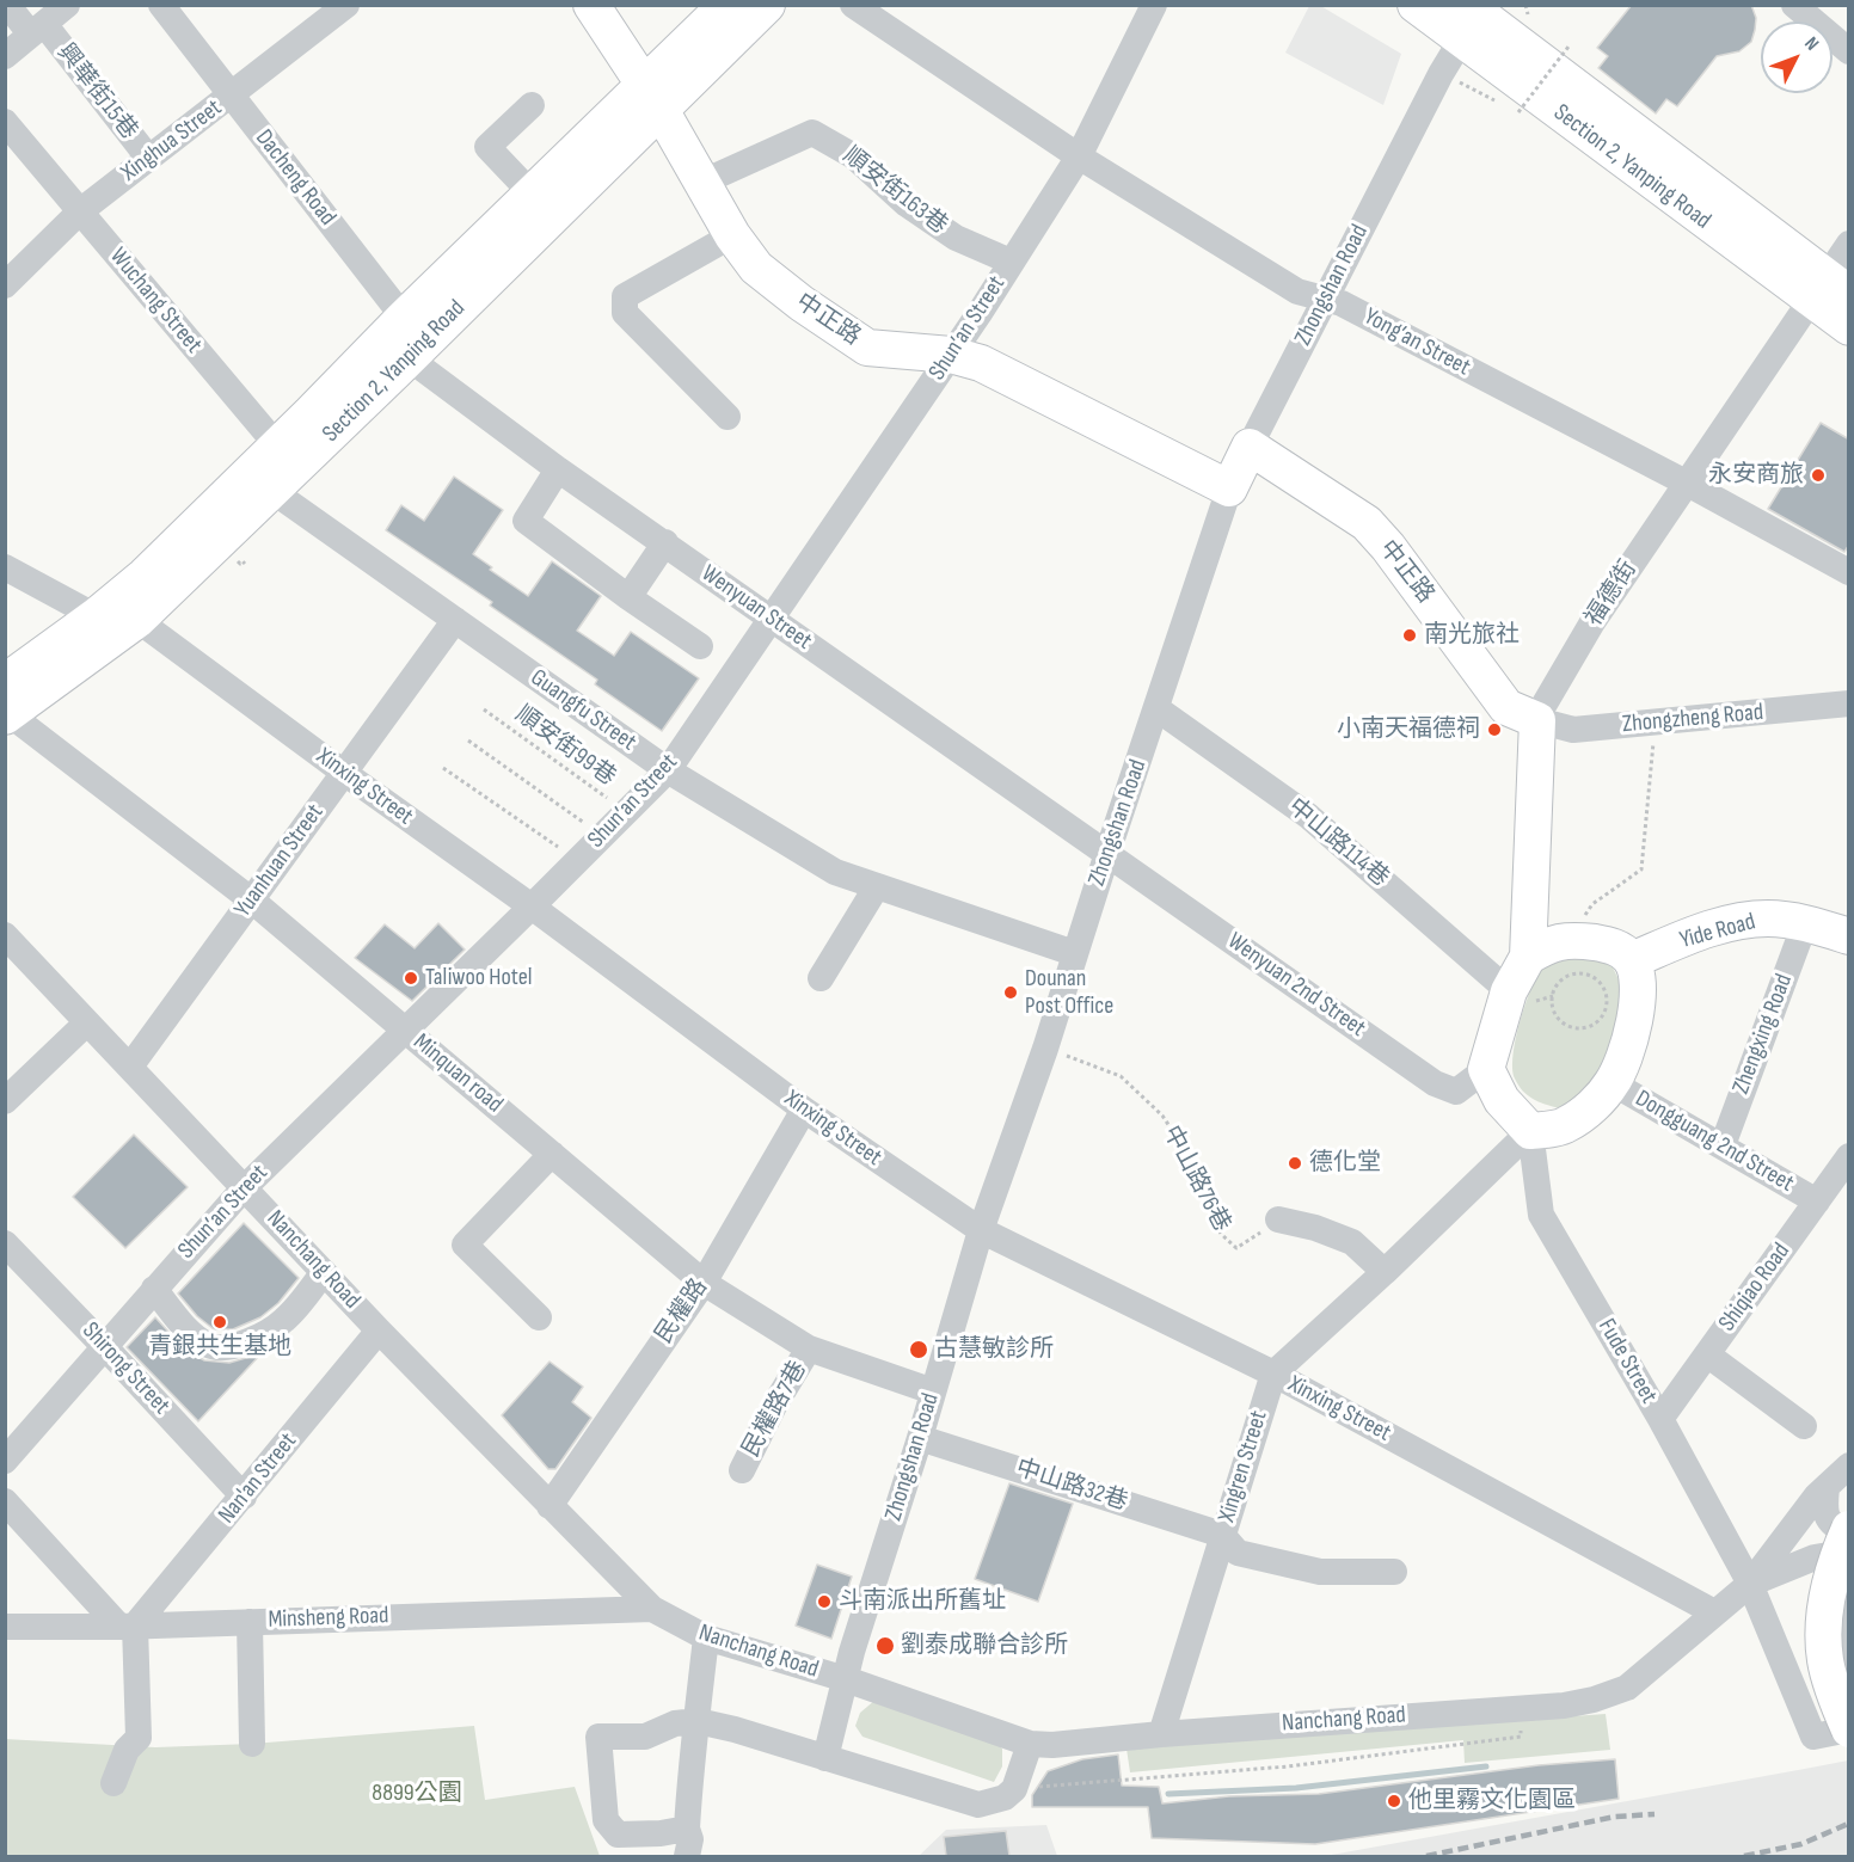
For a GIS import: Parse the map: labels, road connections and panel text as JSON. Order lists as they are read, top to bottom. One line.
{"streets":{"main road":["Section 2, Yanping Road","Zhongshan Road","中正路","福德街","Yide Road"],"street":["興華街15巷","Xinghua Street","Dacheng Road","順安街163巷","Wuchang Street","Shun’an Street","Yong’an Street","Wenyuan Street","Guangfu Street","Zhongzheng Road","Xinxing Street","中山路114巷","Yuanhuan Street","Wenyuan 2nd Street","Zhengxing Road","Minquan road","Dongguang 2nd Street","Nanchang Road","Shiqiao Road","民權路","Fude Street","Shirong Street","民權路7巷","Xingren Street","Nan'an Street","中山路32巷","Minsheng Road"],"path":["順安街99巷","中山路76巷"]},"crossings":[["興華街15巷","Xinghua Street"],["Xinghua Street","Dacheng Road"],["Xinghua Street","Wuchang Street"],["Section 2, Yanping Road","Dacheng Road"],["Section 2, Yanping Road","Zhongshan Road"],["Section 2, Yanping Road","Wuchang Street"],["Section 2, Yanping Road","中正路"],["Section 2, Yanping Road","福德街"],["Section 2, Yanping Road","Wenyuan Street"],["Section 2, Yanping Road","Guangfu Street"],["Section 2, Yanping Road","Xinxing Street"],["Section 2, Yanping Road","Minquan road"],["順安街163巷","中正路"],["順安街163巷","Shun’an Street"],["Zhongshan Road","中正路"],["Zhongshan Road","Yong’an Street"],["Zhongshan Road","Wenyuan Street"],["Zhongshan Road","Guangfu Street"],["Zhongshan Road","Xinxing Street"],["Zhongshan Road","中山路114巷"],["Zhongshan Road","Wenyuan 2nd Street"],["Zhongshan Road","Minquan road"],["Zhongshan Road","中山路76巷"],["Zhongshan Road","Nanchang Road"],["Zhongshan Road","中山路32巷"],["中正路","Shun’an Street"],["中正路","福德街"],["中正路","Zhongzheng Road"],["Shun’an Street","Yong’an Street"],["Shun’an Street","Wenyuan Street"],["Shun’an Street","Guangfu Street"],["Shun’an Street","順安街99巷"],["Shun’an Street","Xinxing Street"],["Shun’an Street","Minquan road"],["Shun’an Street","Nanchang Road"],["Shun’an Street","Shirong Street"],["Yong’an Street","福德街"],["福德街","Zhongzheng Road"],["Wenyuan Street","Wenyuan 2nd Street"],["Guangfu Street","Yuanhuan Street"],["Xinxing Street","Yuanhuan Street"],["Xinxing Street","Nanchang Road"],["Xinxing Street","民權路"],["Xinxing Street","Xingren Street"],["Yuanhuan Street","Minquan road"],["Yuanhuan Street","Nanchang Road"],["Yide Road","Zhengxing Road"],["Zhengxing Road","Dongguang 2nd Street"],["Minquan road","民權路"],["Minquan road","民權路7巷"],["Dongguang 2nd Street","Shiqiao Road"],["Nanchang Road","民權路"],["Nanchang Road","Fude Street"],["Nanchang Road","Xingren Street"],["Nanchang Road","Nan'an Street"],["Nanchang Road","Minsheng Road"],["Shiqiao Road","Fude Street"],["Fude Street","Xingren Street"],["Shirong Street","Nan'an Street"],["Xingren Street","中山路32巷"],["Nan'an Street","Minsheng Road"]],"parks":["8899公園"],"places":["永安商旅","南光旅社","小南天福德祠","Taliwoo Hotel","Dounan Post Office","德化堂","青銀共生基地","古慧敏診所","斗南派出所舊址","劉泰成聯合診所","他里霧文化園區"],"north":"top right"}
